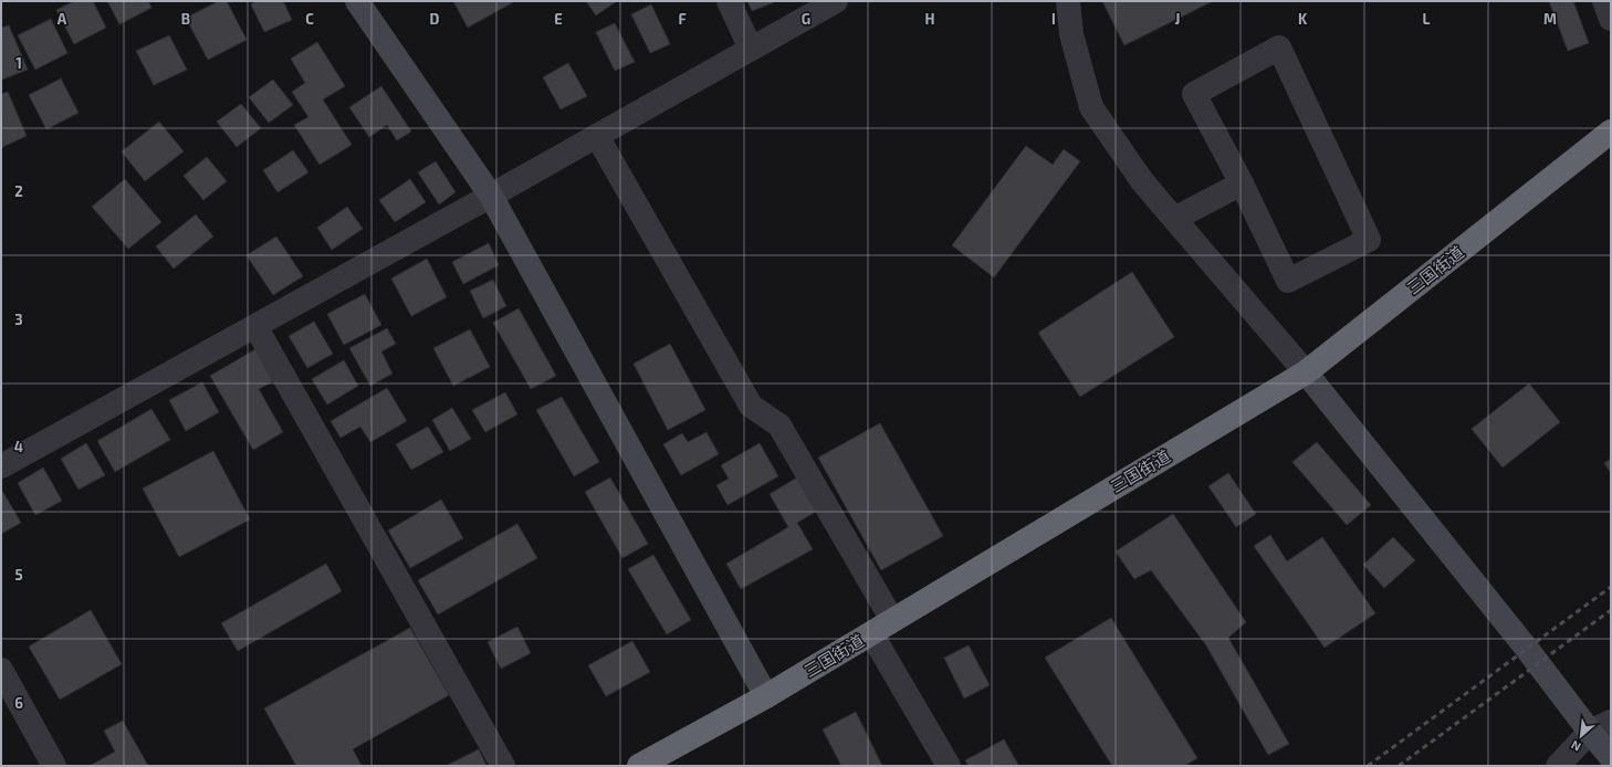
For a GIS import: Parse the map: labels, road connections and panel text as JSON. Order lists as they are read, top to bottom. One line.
{"streets":{"highway":["三国街道"]},"north":"bottom left","grid":{"columns":["A","B","C","D","E","F","G","H","I","J","K","L","M"],"rows":["1","2","3","4","5","6"]}}
